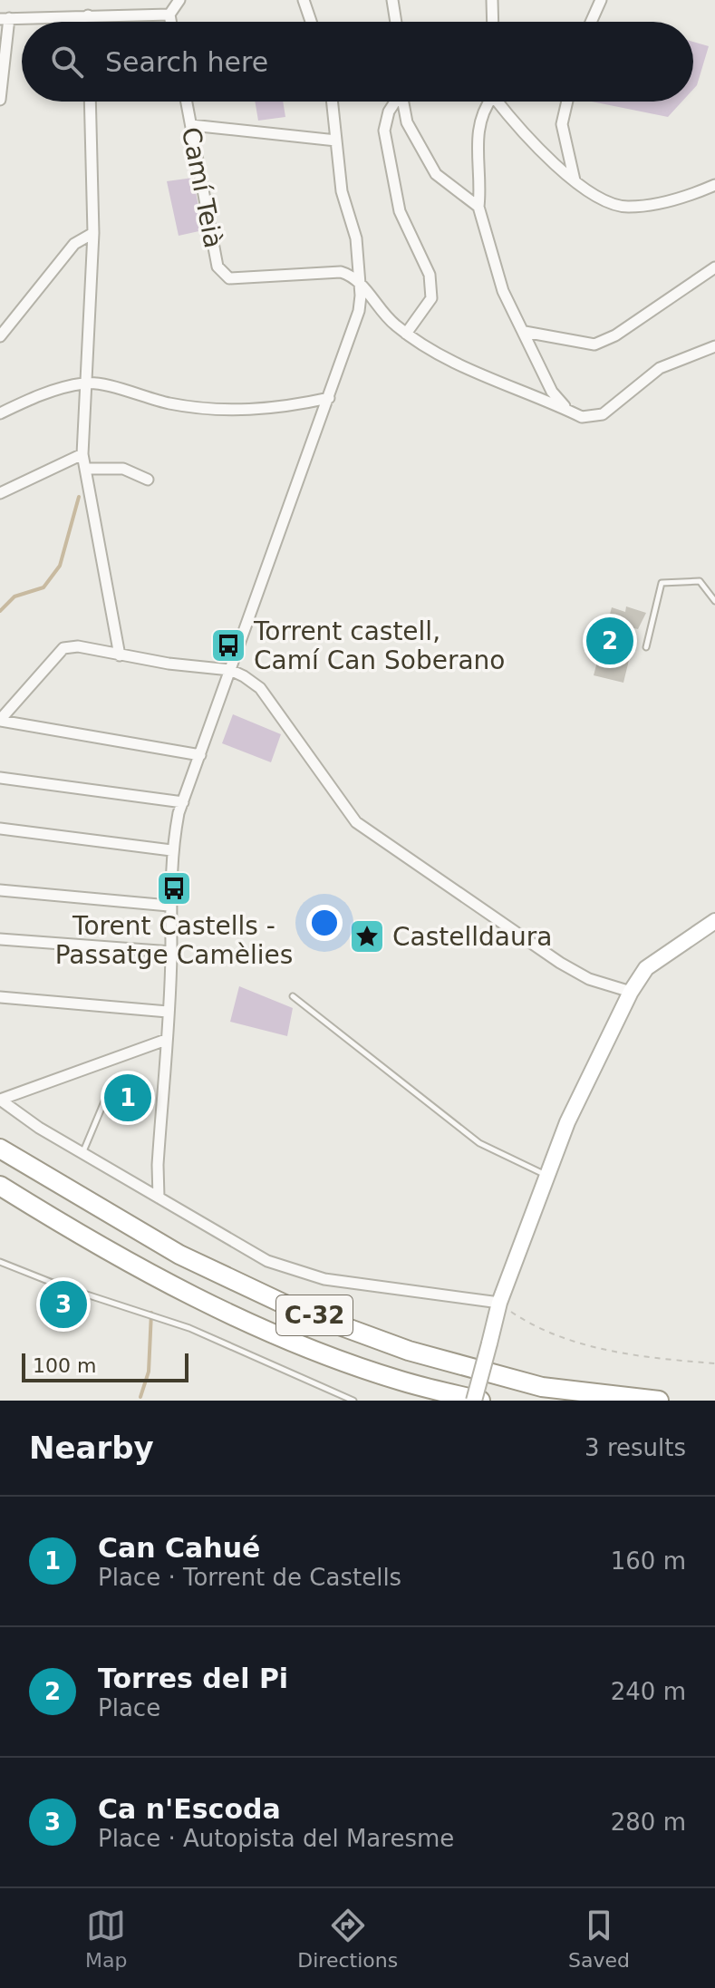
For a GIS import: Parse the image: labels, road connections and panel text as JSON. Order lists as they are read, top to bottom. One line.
{"streets":{"highway":["C-32"],"street":["Camí Teià"]},"places":{"bus stop":["Torrent castell, Camí Can Soberano","Torent Castells - Passatge Camèlies"],"place":["Castelldaura"]},"scale_bar":"100 m","page":{"search":"Search here","pins":["2","1","3"],"scale":"100 m","heading":["Nearby","3 results"],"list":[{"mark":"1","name":"Can Cahué","note":"Place · Torrent de Castells","value":"160 m"},{"mark":"2","name":"Torres del Pi","note":"Place","value":"240 m"},{"mark":"3","name":"Ca n'Escoda","note":"Place · Autopista del Maresme","value":"280 m"}],"nav":["Map","Directions","Saved"]}}
